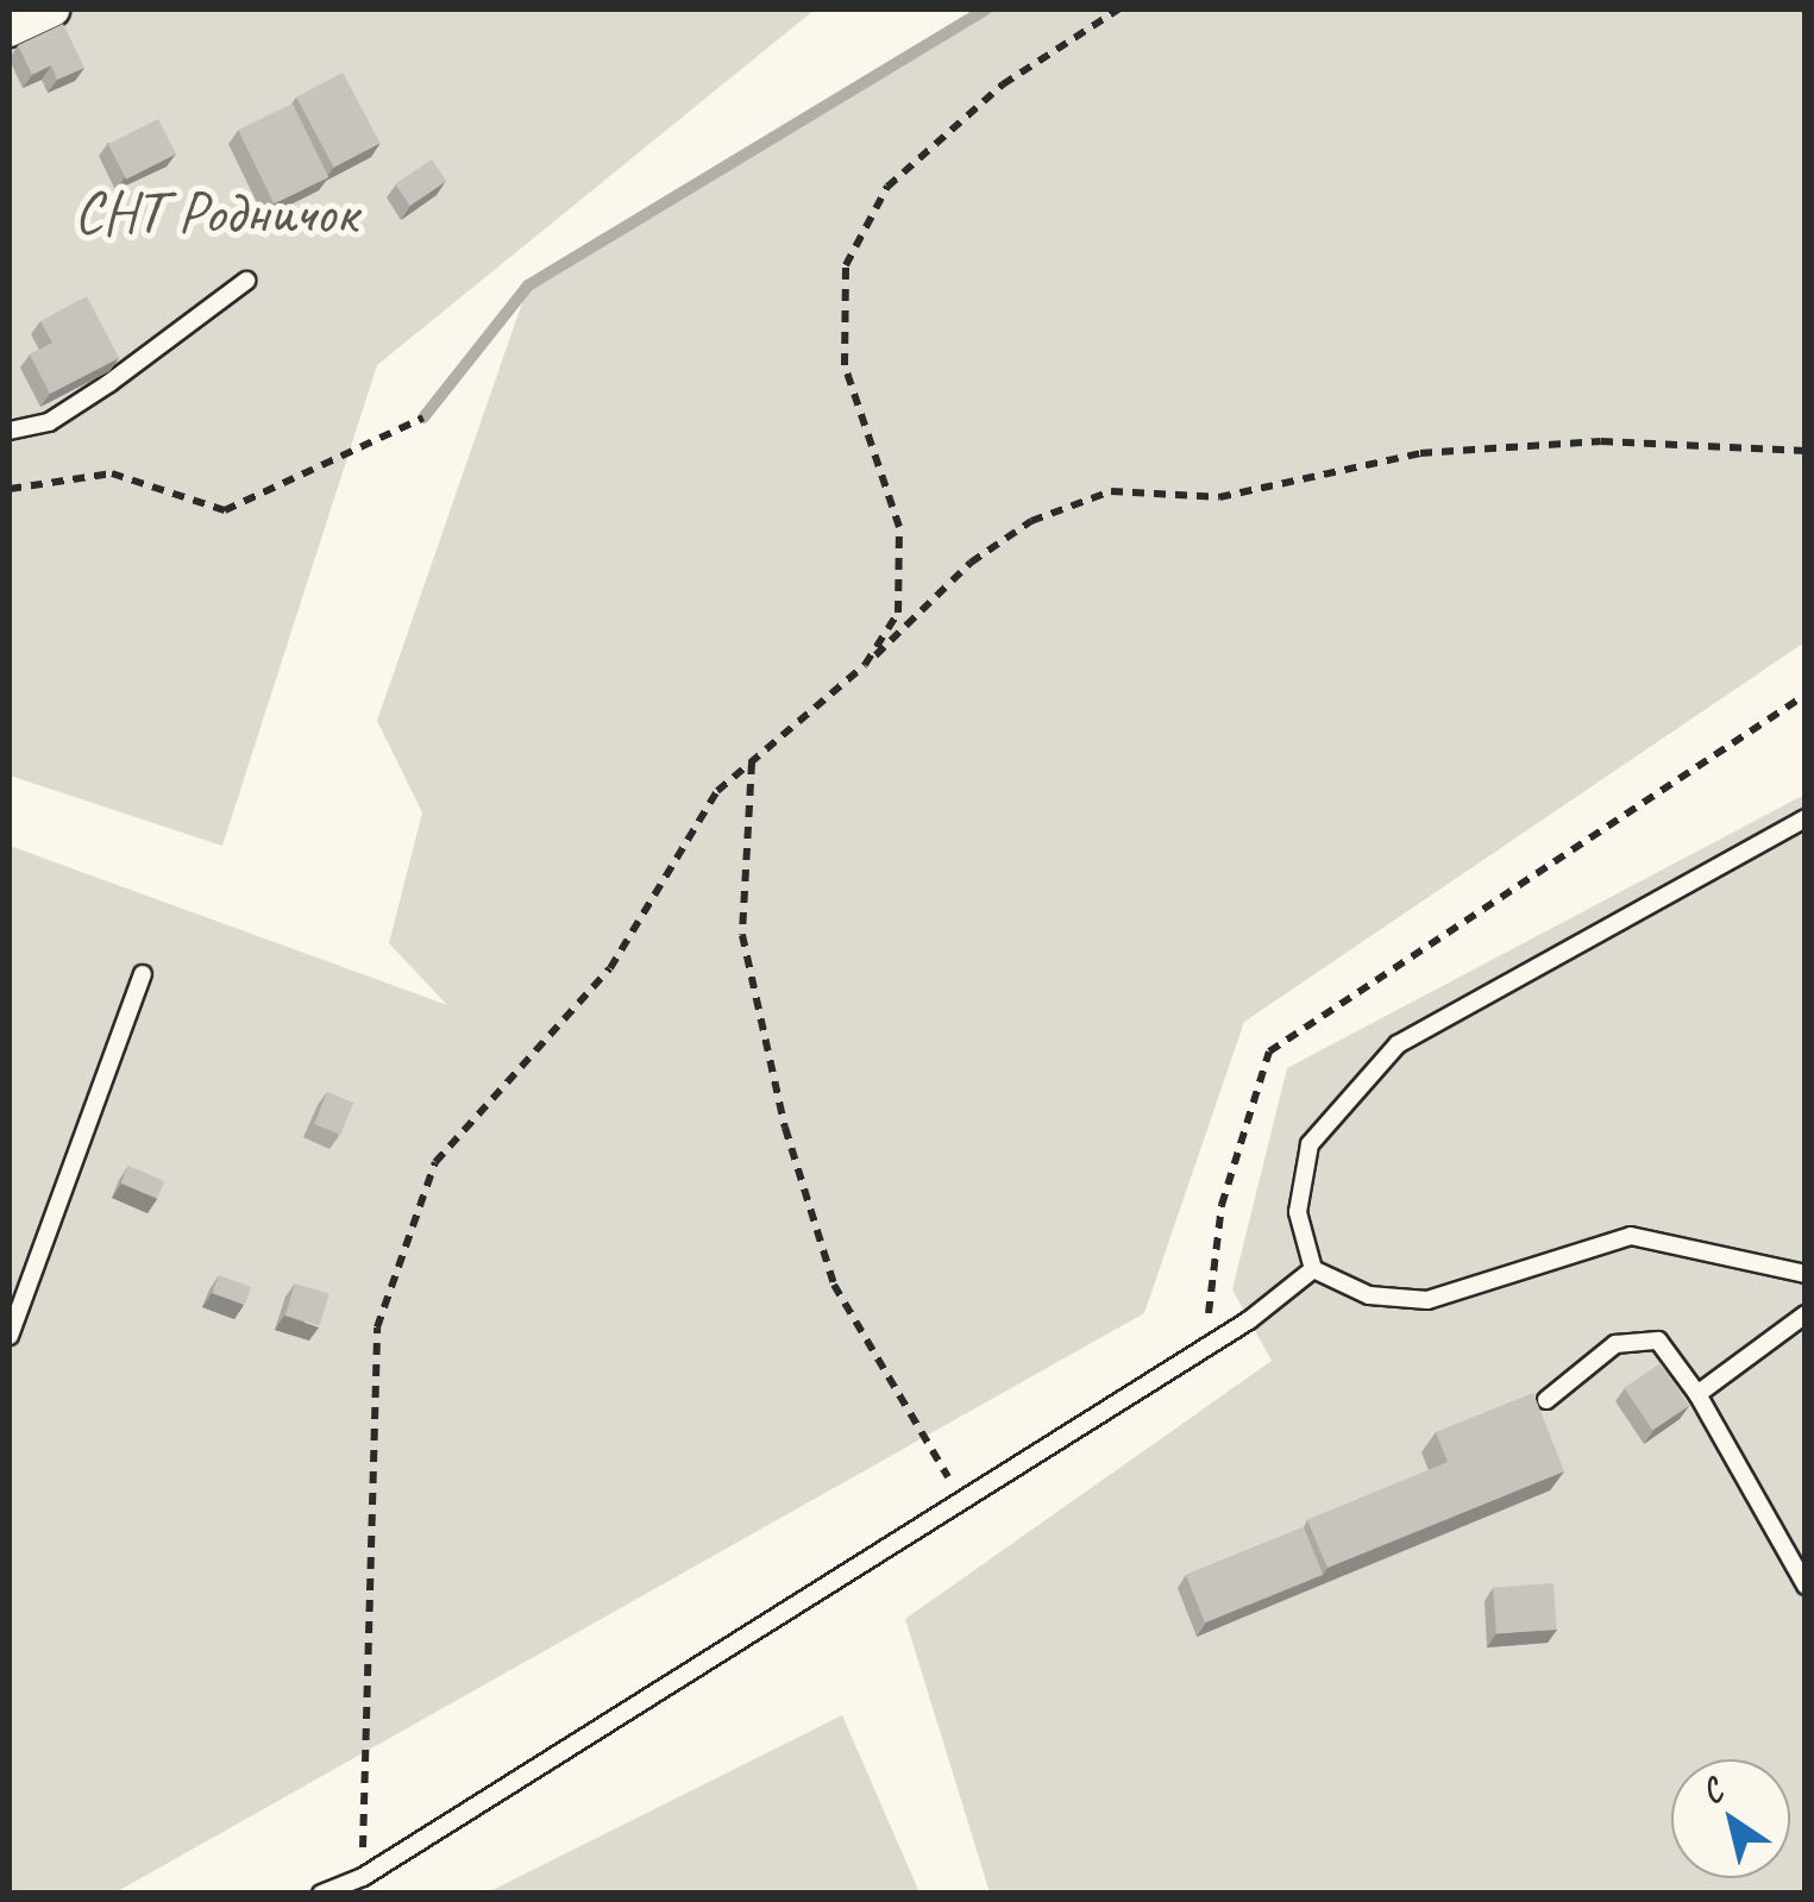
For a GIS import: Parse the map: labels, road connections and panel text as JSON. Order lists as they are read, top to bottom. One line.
{"parks":["СНТ Родничок"],"north":"top left"}
